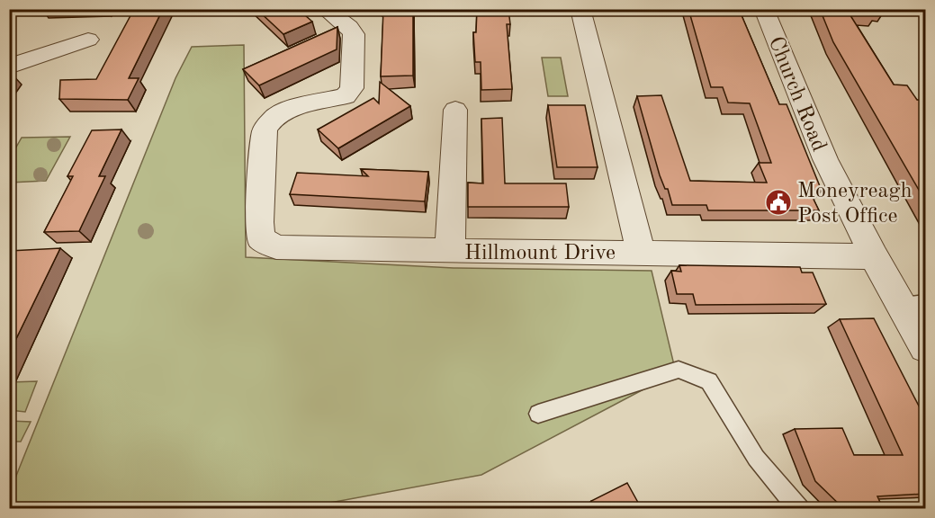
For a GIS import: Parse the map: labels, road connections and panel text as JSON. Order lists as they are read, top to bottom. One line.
{"streets":{"street":["Church Road","Hillmount Drive"]},"crossings":[["Church Road","Hillmount Drive"]],"places":{"public building":["Moneyreagh Post Office"]}}
